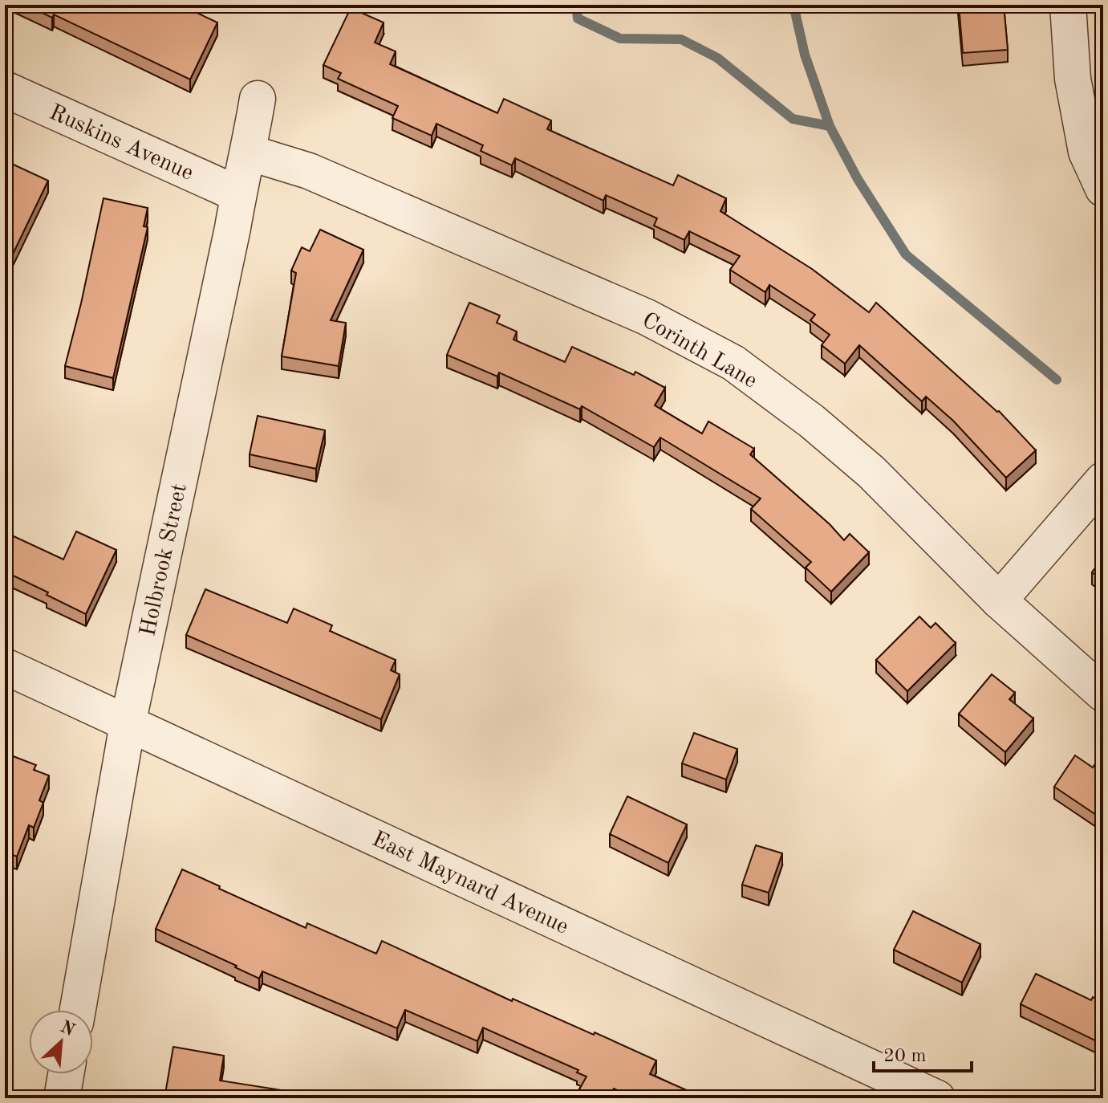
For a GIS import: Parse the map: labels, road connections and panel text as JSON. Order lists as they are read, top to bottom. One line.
{"streets":{"street":["Ruskins Avenue","Corinth Lane","Holbrook Street","East Maynard Avenue"]},"crossings":[["Ruskins Avenue","Holbrook Street"],["Corinth Lane","Holbrook Street"],["Holbrook Street","East Maynard Avenue"]],"scale_bar":"20 m","north":"top right"}
